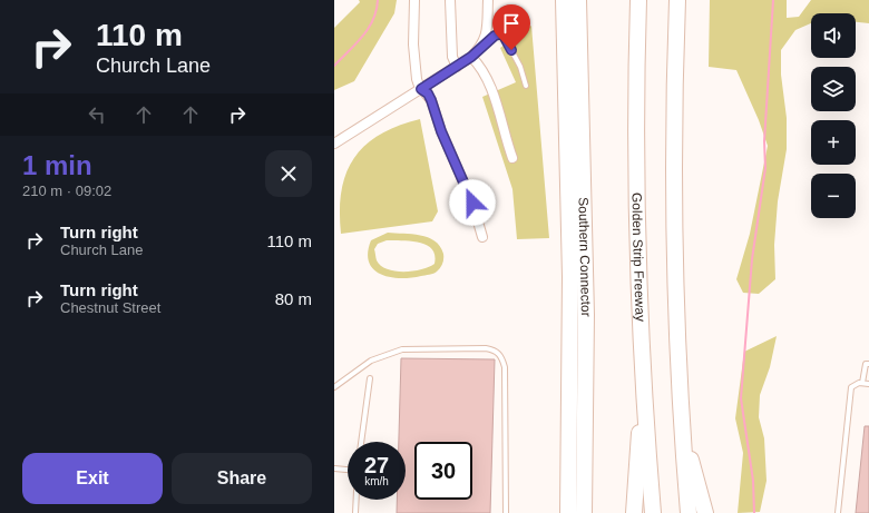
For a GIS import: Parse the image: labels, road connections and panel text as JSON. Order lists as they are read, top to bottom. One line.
{"streets":{"highway":["Southern Connector","Golden Strip Freeway"]},"page":{"turn":["110 m","Church Lane"],"map_buttons":["+","−"],"heading":["1 min","210 m · 09:02"],"list":[{"name":"Turn right","note":"Church Lane","value":"110 m"},{"name":"Turn right","note":"Chestnut Street","value":"80 m"}],"speed":"27 km/h","limit":"30","buttons":["Exit","Share"]}}
